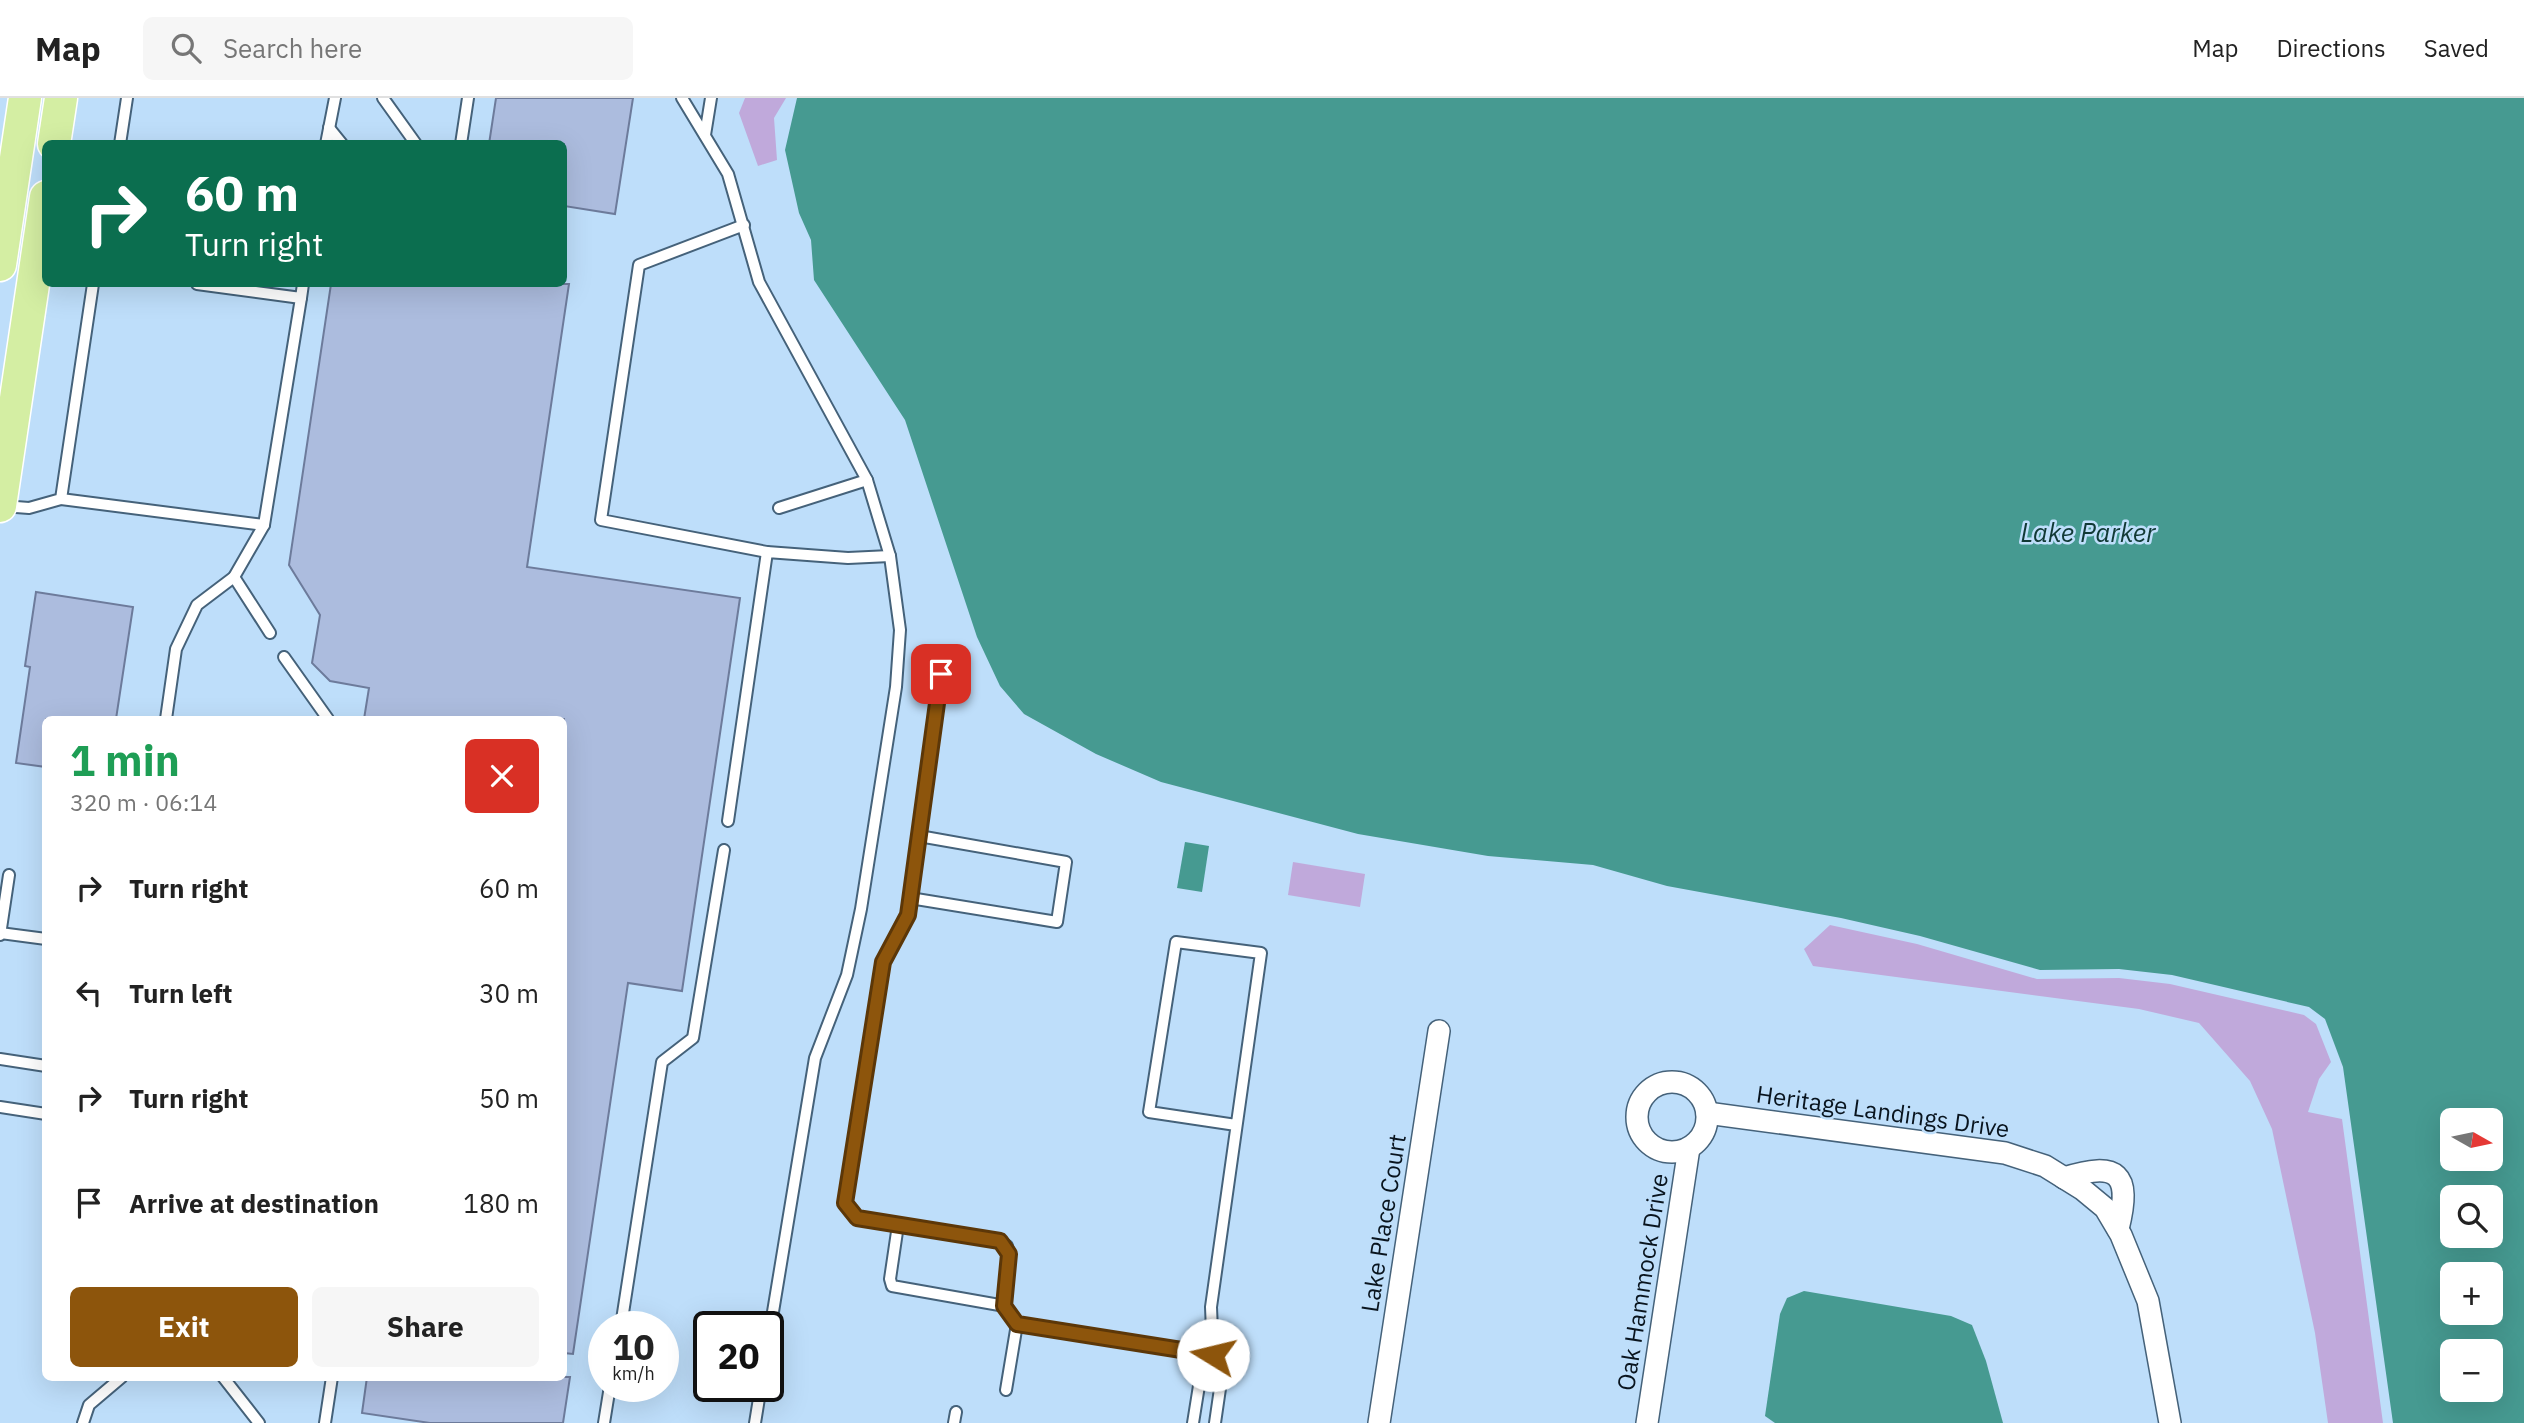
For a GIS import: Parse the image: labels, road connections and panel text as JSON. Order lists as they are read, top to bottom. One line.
{"streets":{"street":["Heritage Landings Drive","Lake Place Court","Oak Hammock Drive"]},"crossings":[["Heritage Landings Drive","Oak Hammock Drive"]],"water":["Lake Parker"],"north":"right","page":{"header":"Map","search":"Search here","nav":["Map","Directions","Saved"],"turn":["60 m","Turn right"],"heading":["1 min","320 m · 06:14"],"list":[{"name":"Turn right","value":"60 m"},{"name":"Turn left","value":"30 m"},{"name":"Turn right","value":"50 m"},{"name":"Arrive at destination","value":"180 m"}],"map_buttons":["+","−"],"buttons":["Exit","Share"],"speed":"10 km/h","limit":"20"}}
